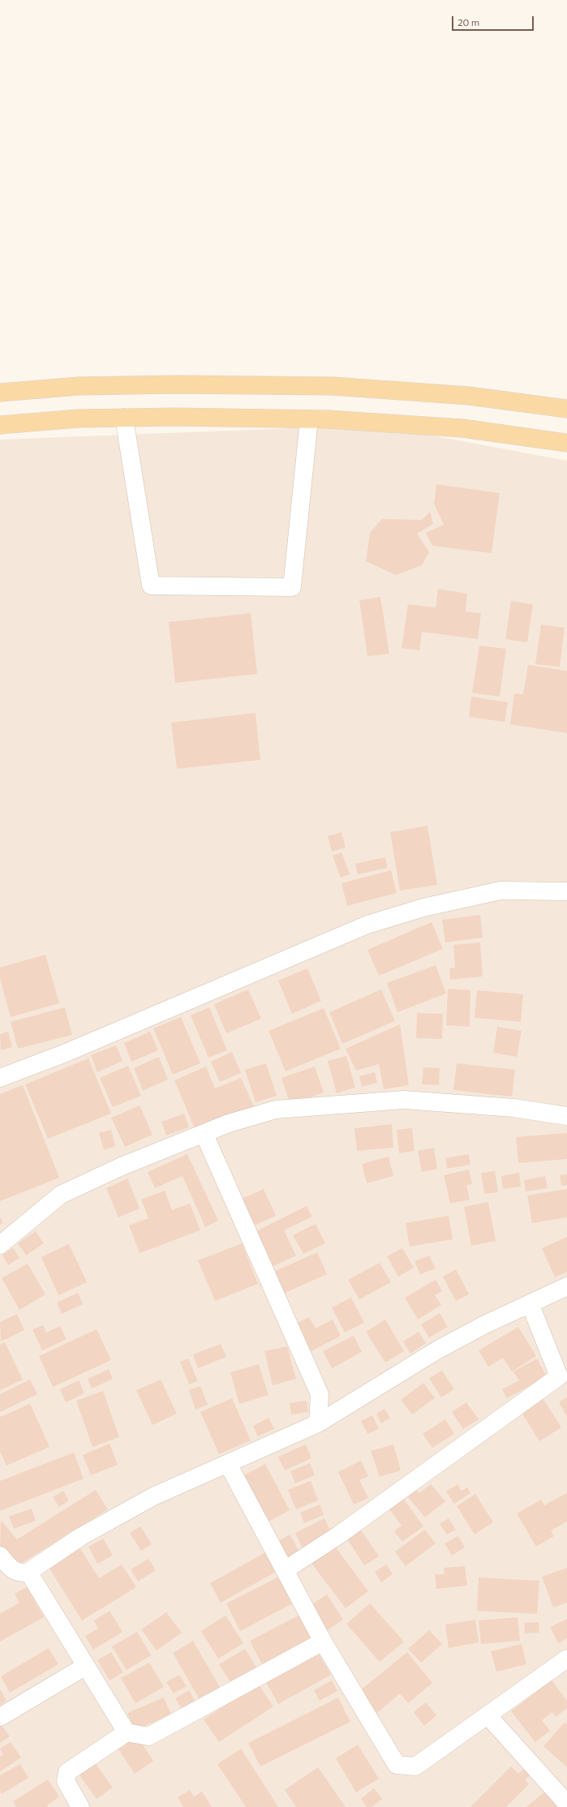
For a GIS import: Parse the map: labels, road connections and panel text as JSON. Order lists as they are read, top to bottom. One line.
{"scale_bar":"20 m"}
